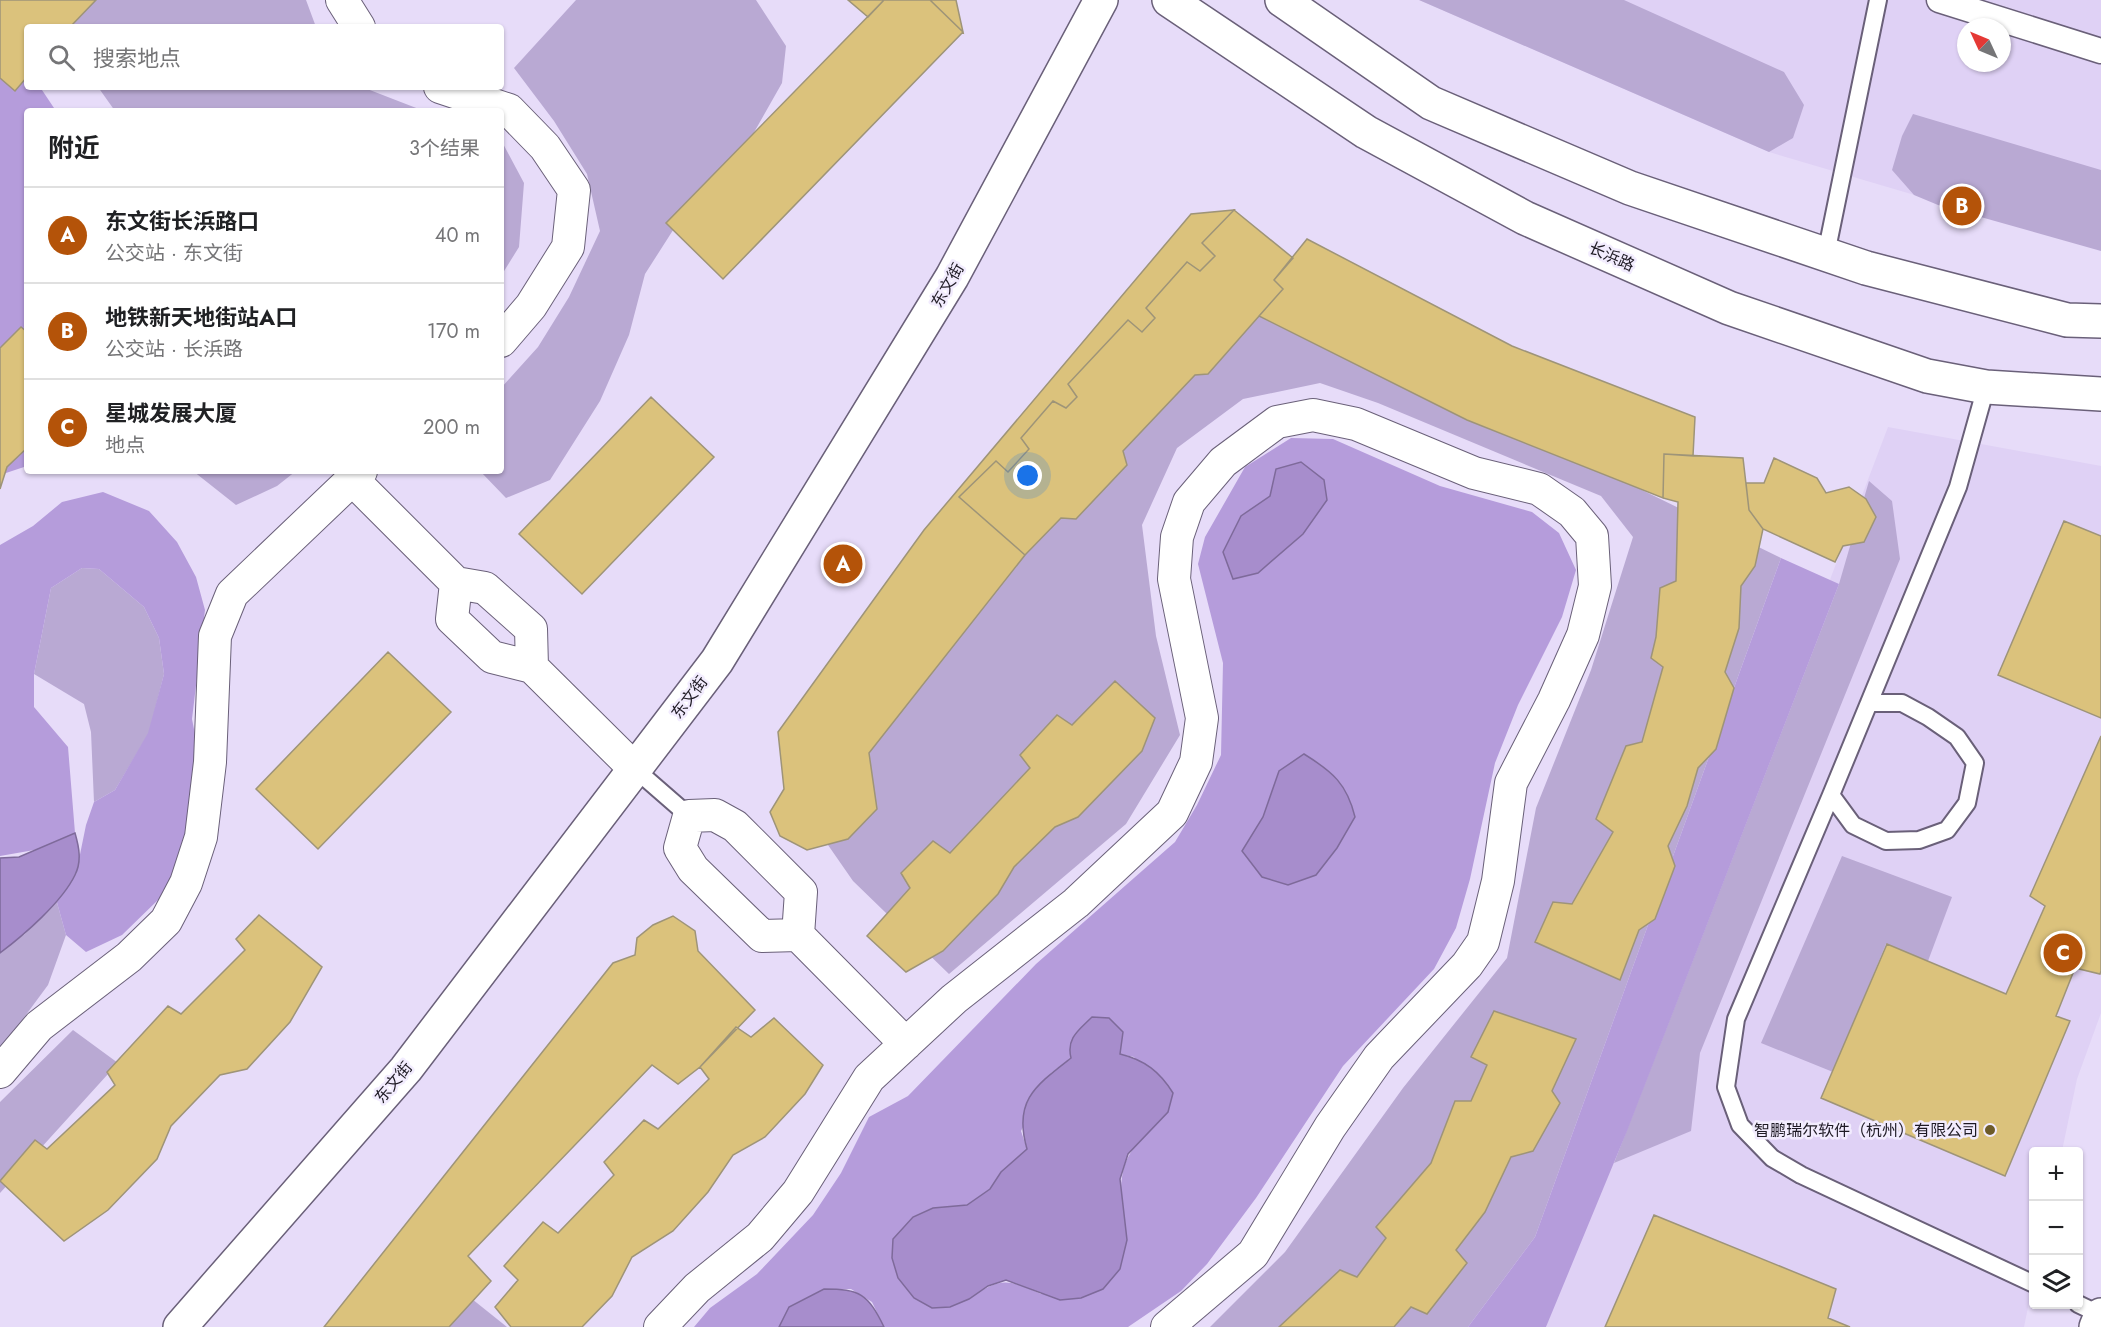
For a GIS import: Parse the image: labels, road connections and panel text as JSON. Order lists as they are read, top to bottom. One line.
{"streets":{"main road":["长浜路","东文街"]},"places":["智鹏瑞尔软件（杭州）有限公司"],"north":"top left","page":{"search":"搜索地点","heading":["附近","3个结果"],"pins":["B","A","C"],"list":[{"mark":"A","name":"东文街长浜路口","note":"公交站 · 东文街","value":"40 m"},{"mark":"B","name":"地铁新天地街站A口","note":"公交站 · 长浜路","value":"170 m"},{"mark":"C","name":"星城发展大厦","note":"地点","value":"200 m"}],"map_buttons":["+","−"]}}
